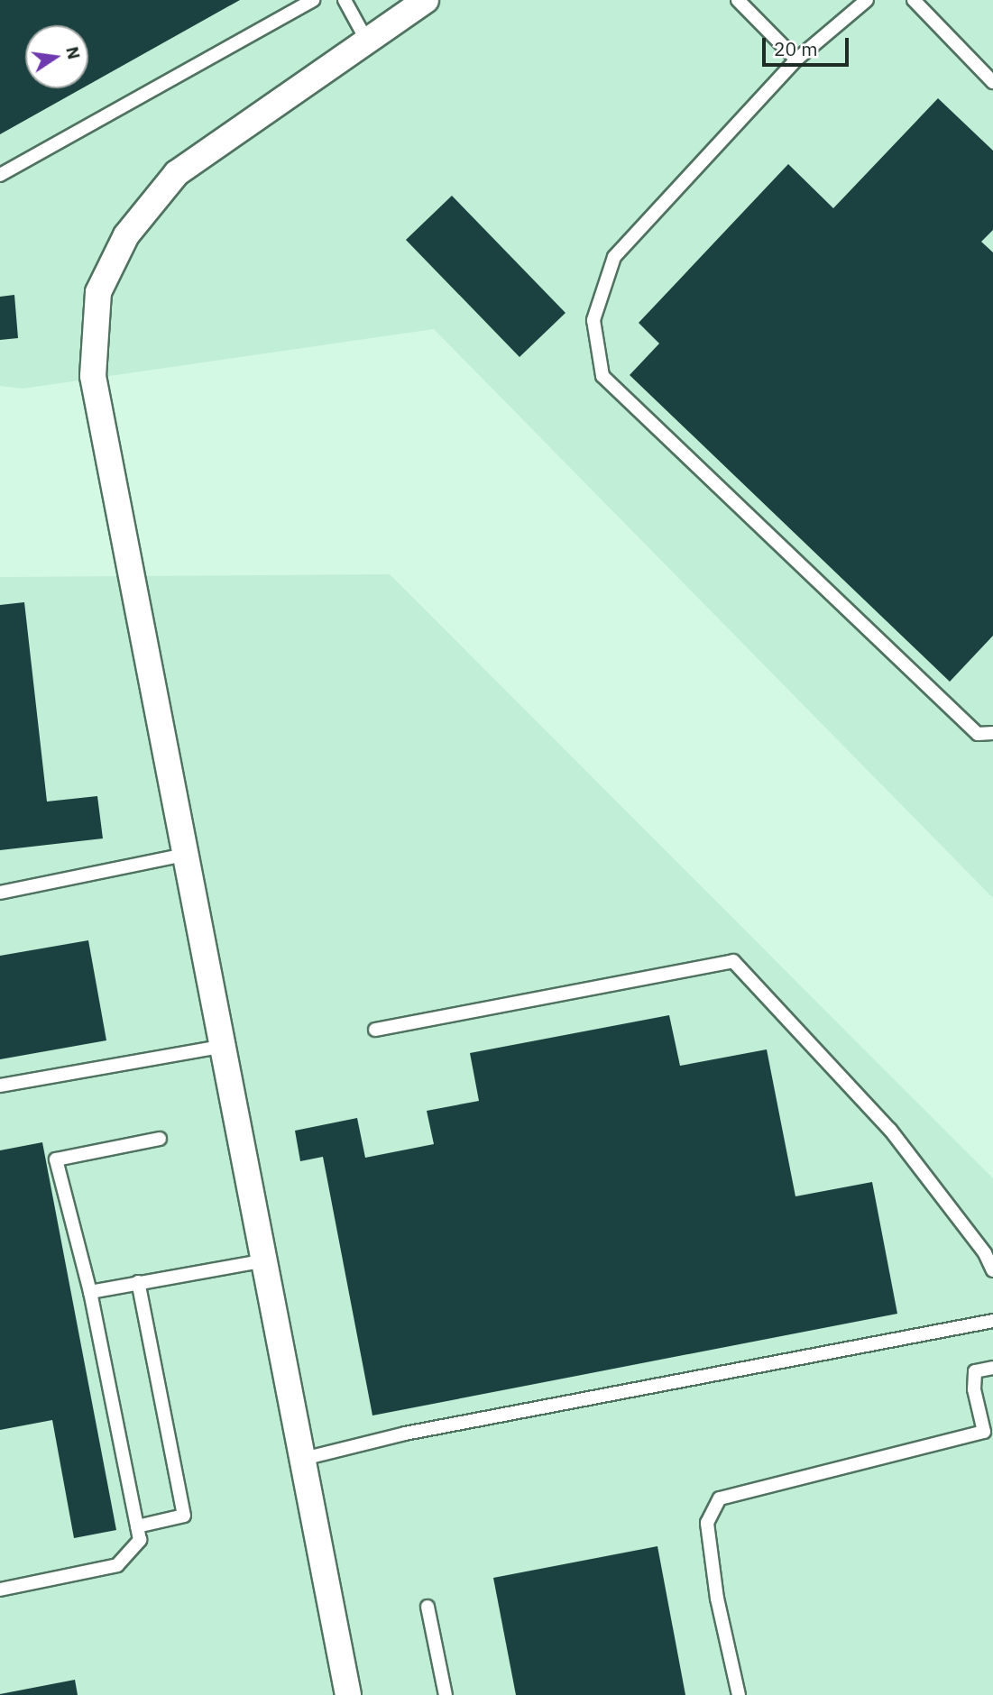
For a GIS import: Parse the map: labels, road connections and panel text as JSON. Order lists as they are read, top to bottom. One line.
{"scale_bar":"20 m","north":"right"}
